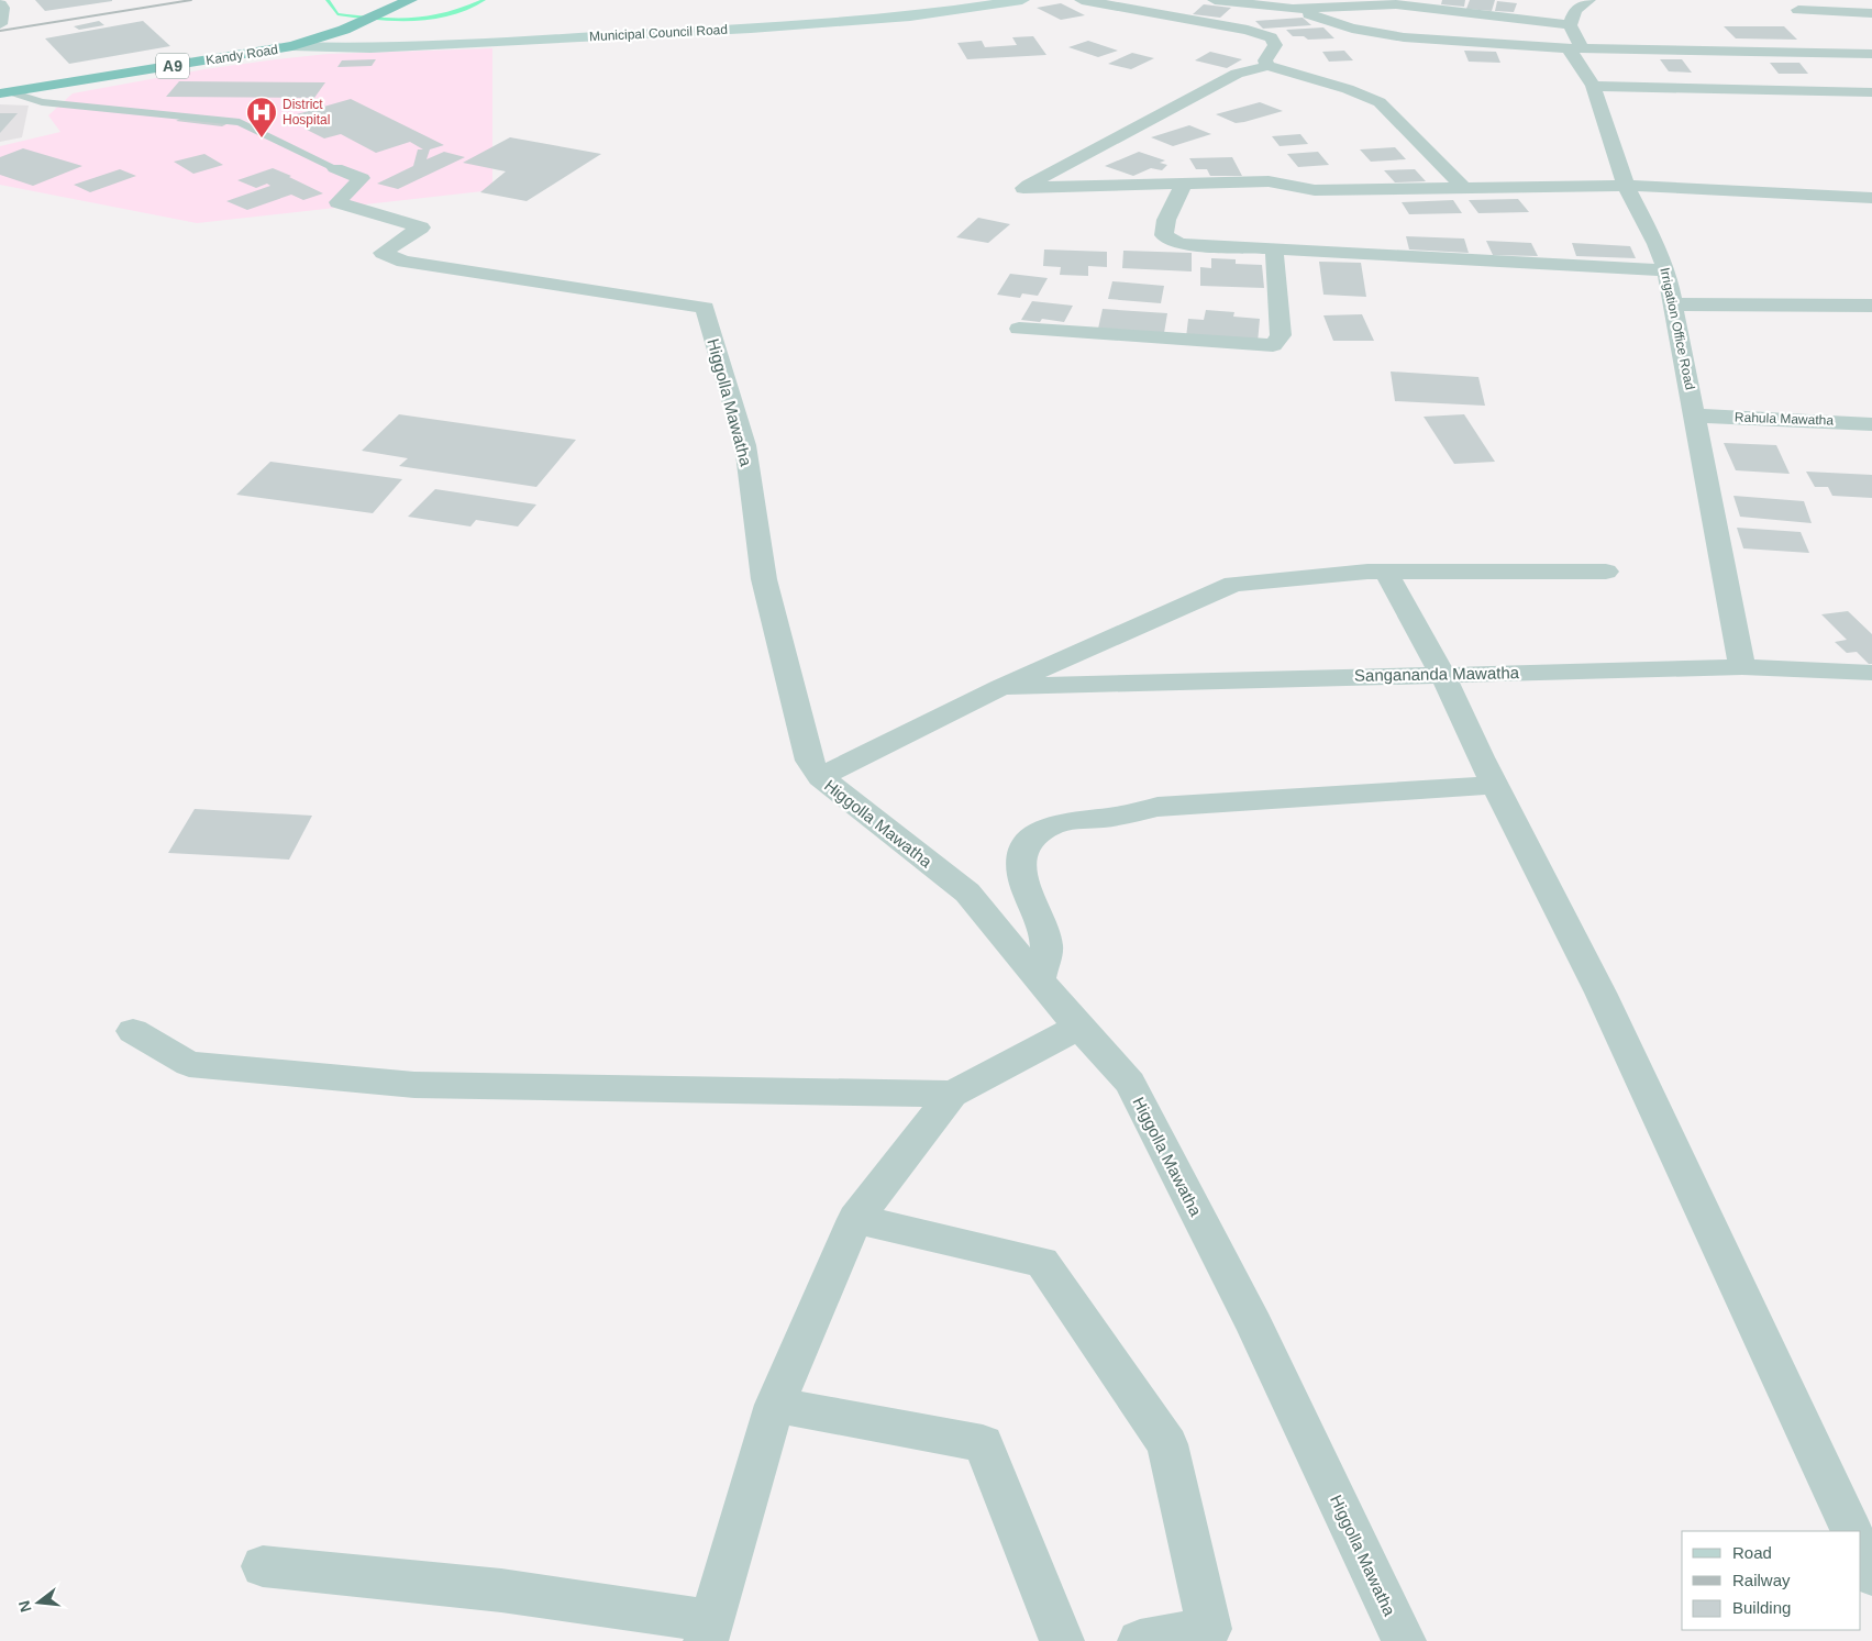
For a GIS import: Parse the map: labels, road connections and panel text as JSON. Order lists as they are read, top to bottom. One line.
{"streets":{"highway":["Kandy Road","A9"],"street":["Municipal Council Road","Irrigation Office Road","Higgolla Mawatha","Rahula Mawatha","Sangananda Mawatha"]},"crossings":[["Municipal Council Road","Kandy Road"],["Irrigation Office Road","Rahula Mawatha"],["Irrigation Office Road","Sangananda Mawatha"]],"places":{"hospital":["District Hospital"]},"legend":["Road","Railway","Building"],"north":"left"}
